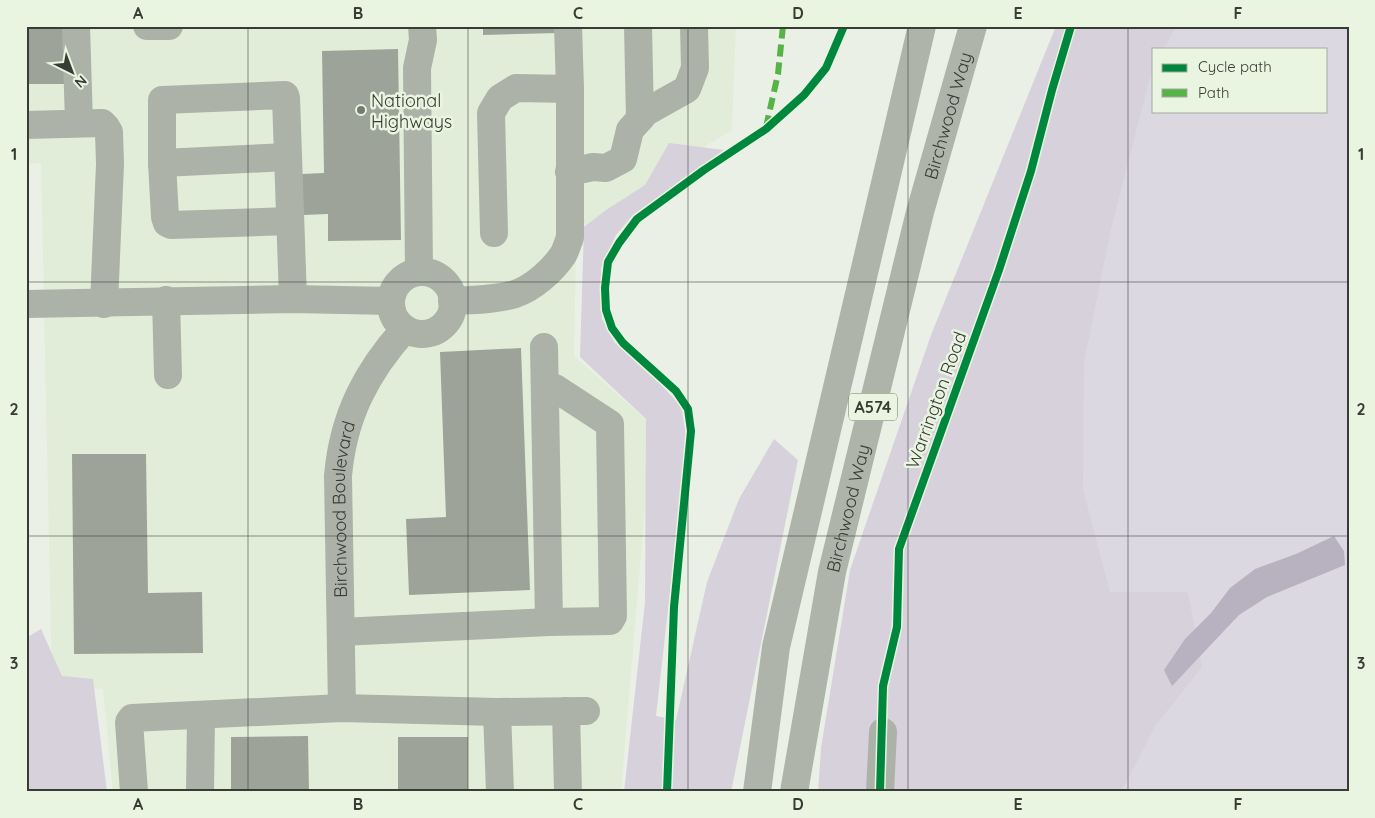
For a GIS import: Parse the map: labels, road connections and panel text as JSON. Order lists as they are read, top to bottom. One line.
{"streets":{"main road":["Birchwood Way","A574"],"street":["Birchwood Boulevard"],"cycle path":["Warrington Road"]},"places":["National Highways"],"legend":["Cycle path","Path"],"north":"bottom right","grid":{"columns":["A","B","C","D","E","F"],"rows":["1","2","3"]}}
